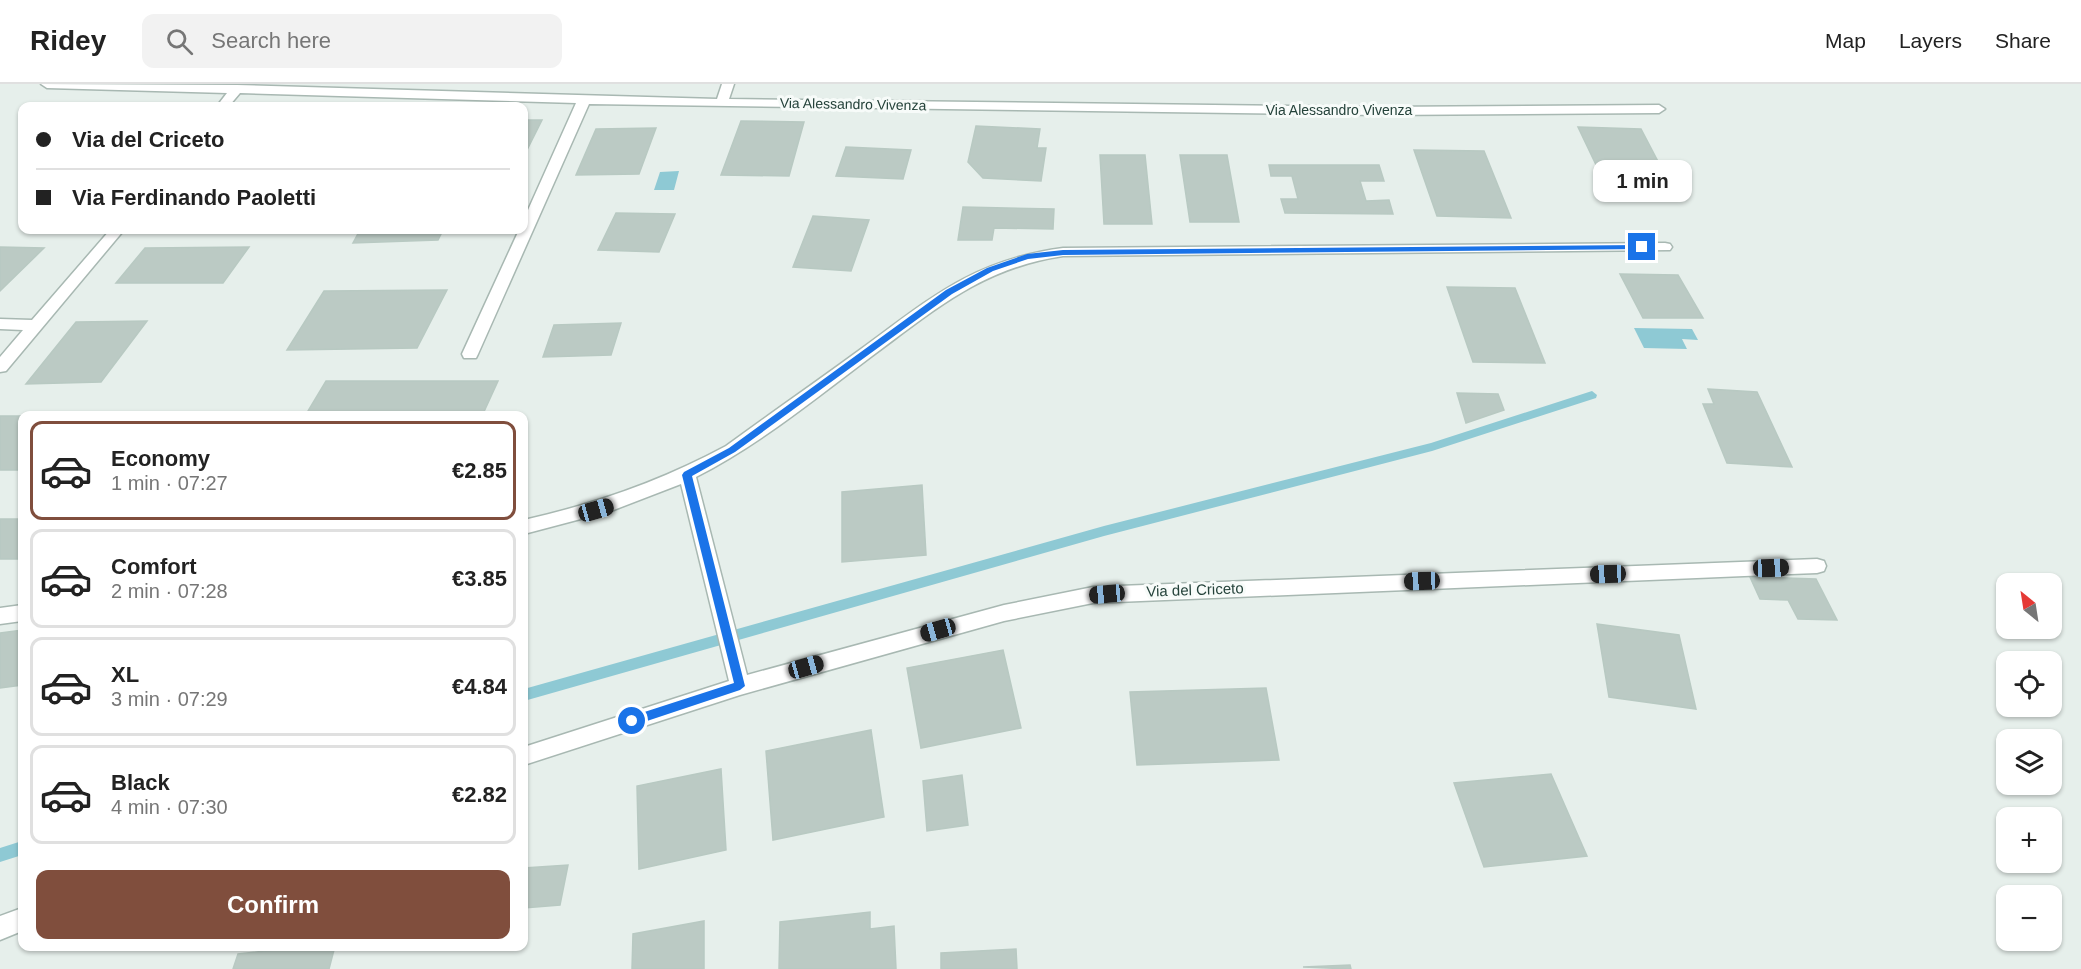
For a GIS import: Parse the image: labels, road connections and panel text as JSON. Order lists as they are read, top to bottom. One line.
{"streets":{"street":["Via Alessandro Vivenza","Via del Criceto"]},"north":"top left","page":{"header":"Ridey","search":"Search here","nav":["Map","Layers","Share"],"banner":["Via del Criceto","Via Ferdinando Paoletti"],"bubble":"1 min","list":[{"name":"Economy","note":"1 min · 07:27","value":"€2.85"},{"name":"Comfort","note":"2 min · 07:28","value":"€3.85"},{"name":"XL","note":"3 min · 07:29","value":"€4.84"},{"name":"Black","note":"4 min · 07:30","value":"€2.82"}],"map_buttons":["+","−"],"buttons":"Confirm"}}
